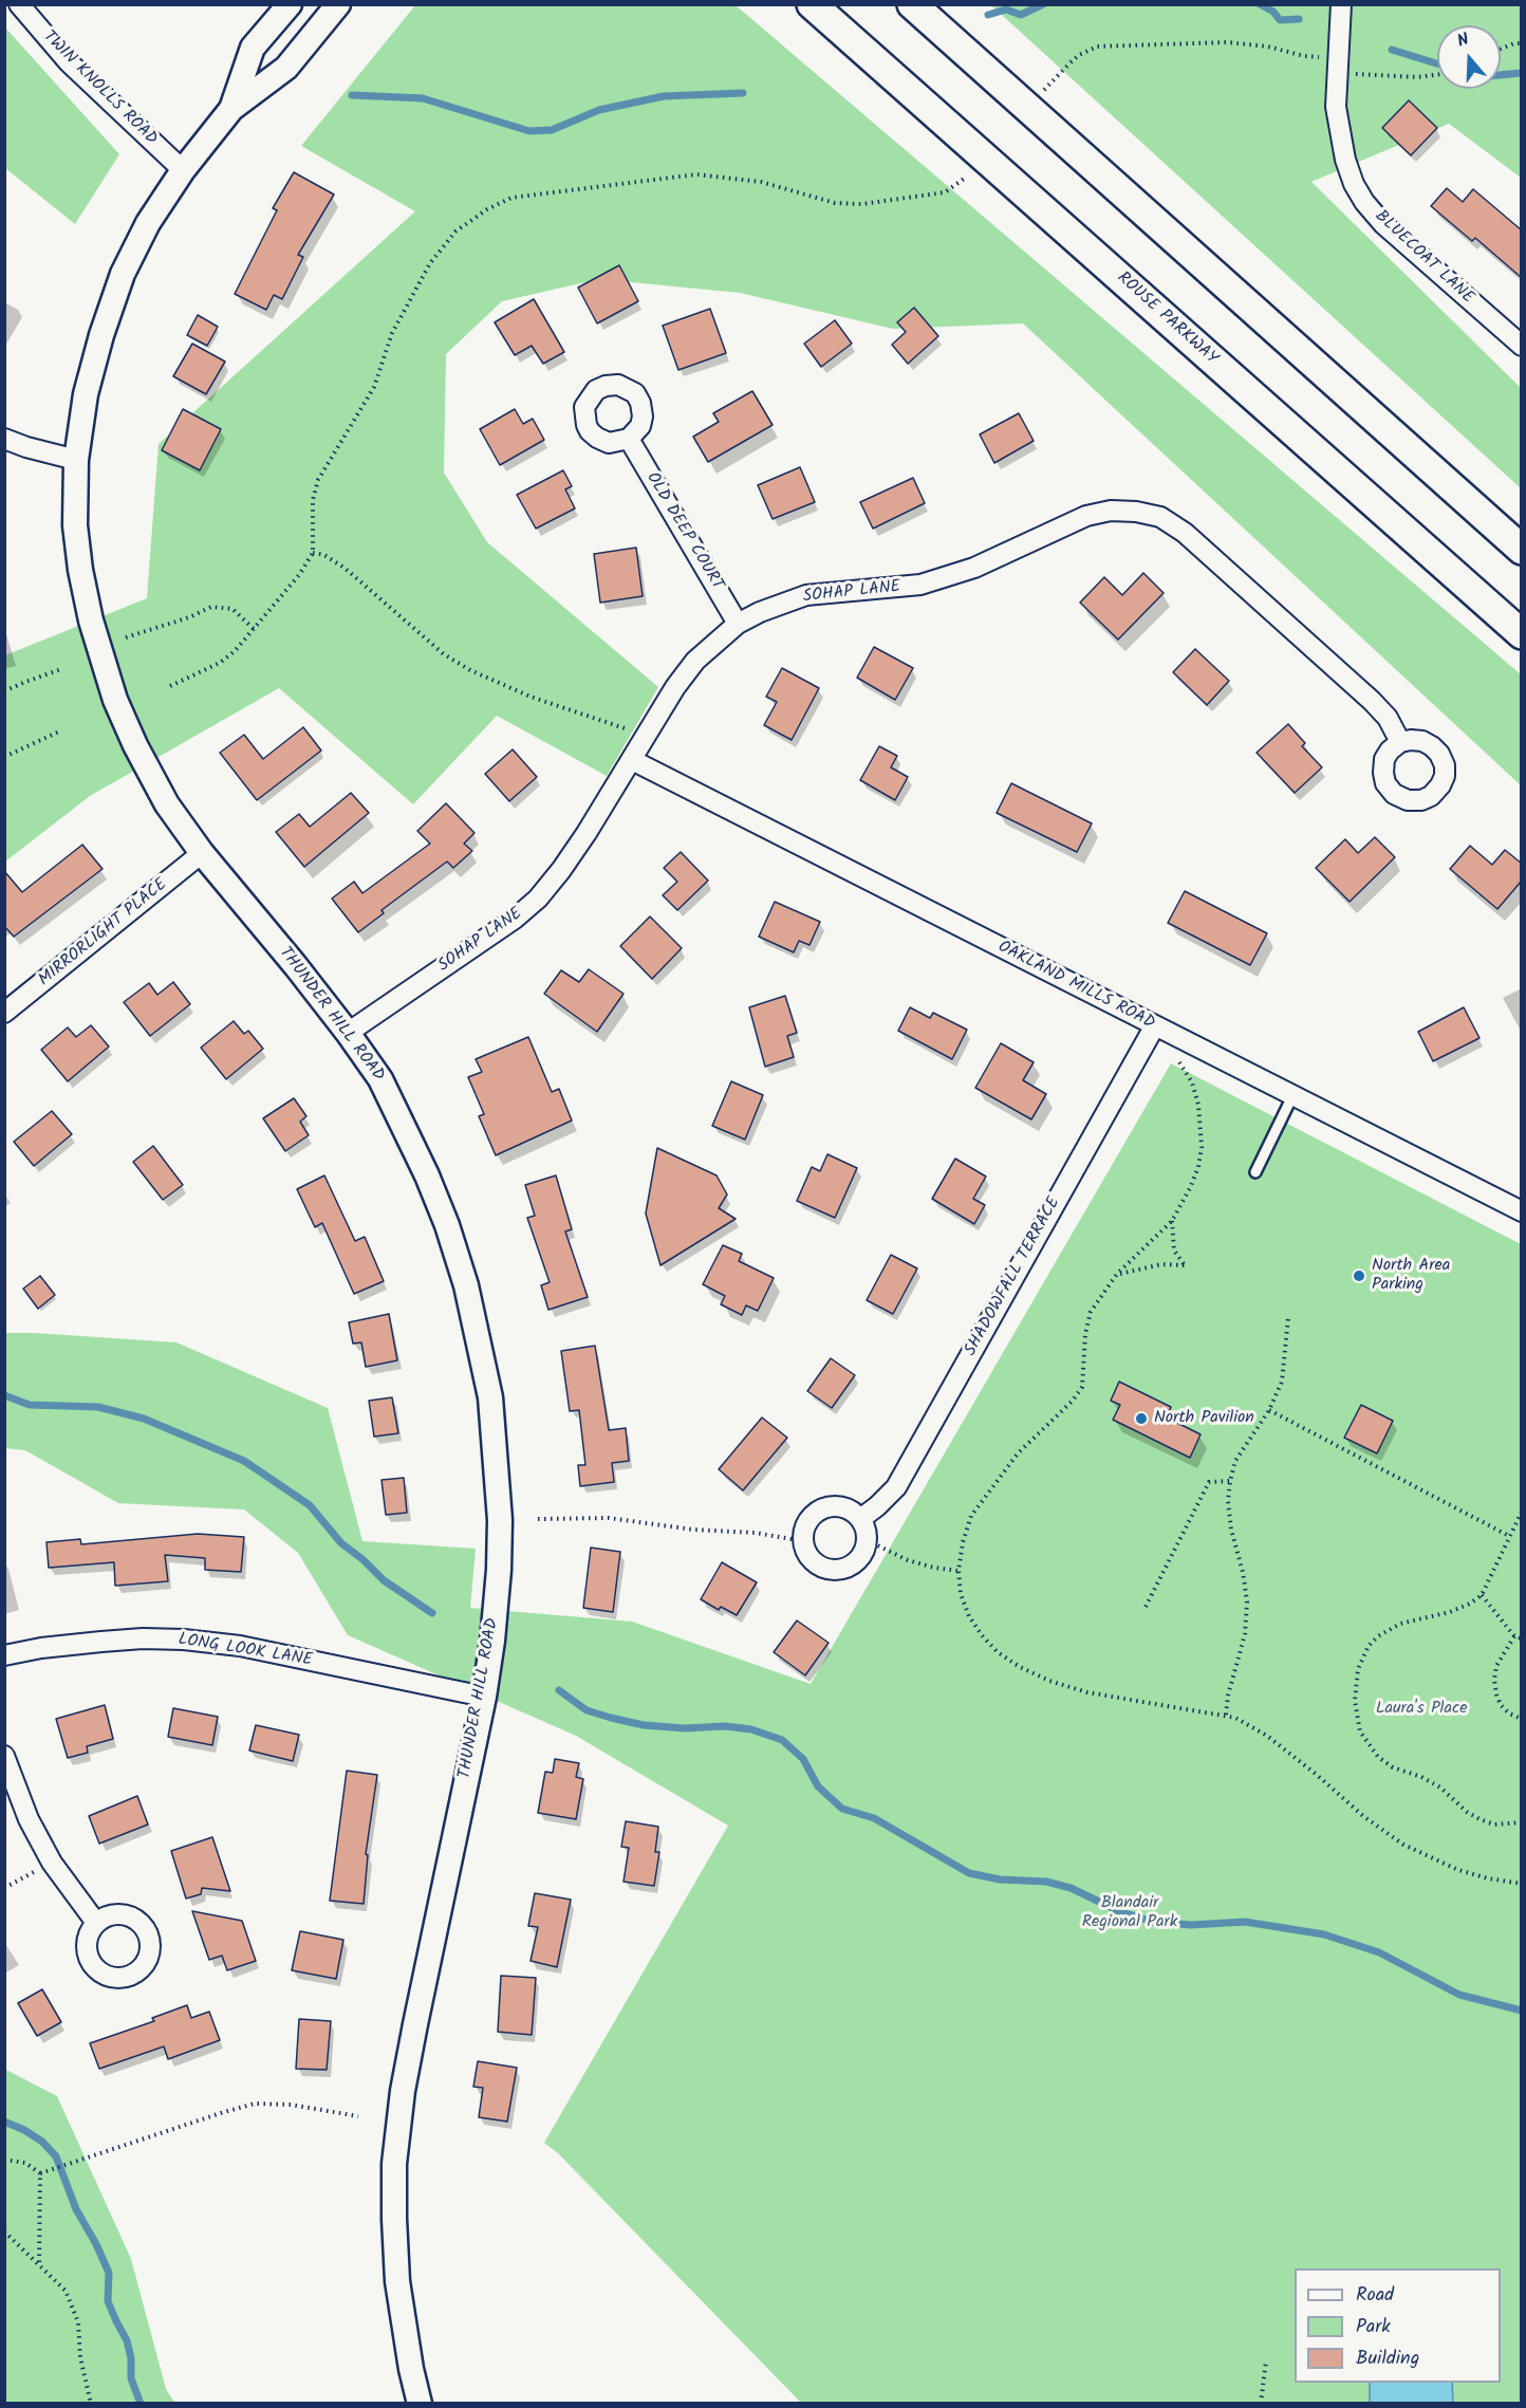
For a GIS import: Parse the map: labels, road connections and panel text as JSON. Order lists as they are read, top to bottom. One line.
{"streets":{"main road":["ROUSE PARKWAY"],"street":["TWIN KNOLLS ROAD","BLUECOAT LANE","OLD DEEP COURT","SOHAP LANE","MIRRORLIGHT PLACE","OAKLAND MILLS ROAD","THUNDER HILL ROAD","SHADOWFALL TERRACE","LONG LOOK LANE"]},"crossings":[["TWIN KNOLLS ROAD","THUNDER HILL ROAD"],["OLD DEEP COURT","SOHAP LANE"],["SOHAP LANE","OAKLAND MILLS ROAD"],["SOHAP LANE","THUNDER HILL ROAD"],["MIRRORLIGHT PLACE","THUNDER HILL ROAD"],["OAKLAND MILLS ROAD","SHADOWFALL TERRACE"],["THUNDER HILL ROAD","LONG LOOK LANE"]],"parks":["Laura's Place","Blandair Regional Park"],"places":["North Area Parking","North Pavilion"],"legend":["Road","Park","Building"],"north":"top"}
